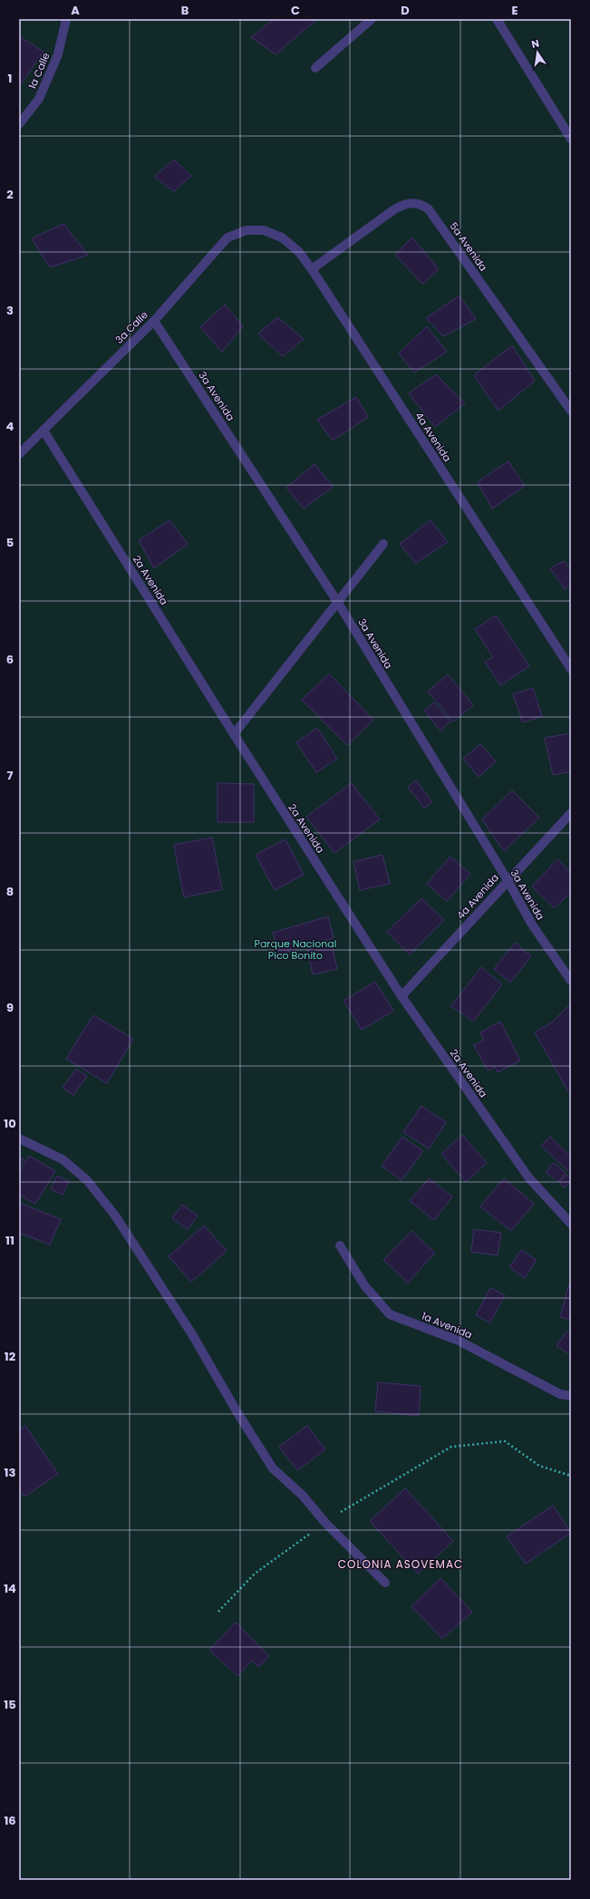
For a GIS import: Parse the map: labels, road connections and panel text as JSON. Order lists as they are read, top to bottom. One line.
{"streets":{"street":["1a Calle","5a Avenida","3a Calle","3a Avenida","4a Avenida","2a Avenida","1a Avenida"]},"crossings":[["5a Avenida","4a Avenida"],["3a Calle","3a Avenida"],["3a Calle","4a Avenida"],["3a Calle","2a Avenida"],["3a Avenida","4a Avenida"],["4a Avenida","2a Avenida"]],"districts":["COLONIA ASOVEMAC"],"parks":["Parque Nacional Pico Bonito"],"north":"top","grid":{"columns":["A","B","C","D","E"],"rows":["1","2","3","4","5","6","7","8","9","10","11","12","13","14","15","16"]}}
